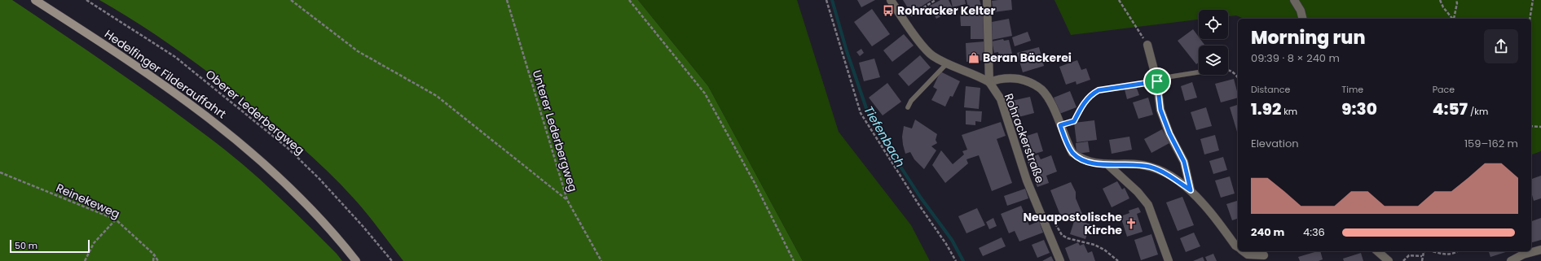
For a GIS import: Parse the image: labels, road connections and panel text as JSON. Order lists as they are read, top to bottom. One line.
{"streets":{"main road":["Hedelfinger Filderauffahrt"],"street":["Rohrackerstraße"],"path":["Oberer Lederbergweg","Unterer Lederbergweg","Reinekeweg"]},"water":["Tiefenbach"],"places":{"bus stop":["Rohracker Kelter"],"shop":["Beran Bäckerei"],"church":["Neuapostolische Kirche"]},"scale_bar":"50 m","page":{"heading":["Morning run","09:39 · 8 × 240 m"],"stats":[["Distance","1.92 km"],["Time","9:30"],["Pace","4:57 /km"]],"chart":["Elevation","159–162 m"],"list":[{"name":"240 m","note":"4:36"}],"scale":"50 m"}}
